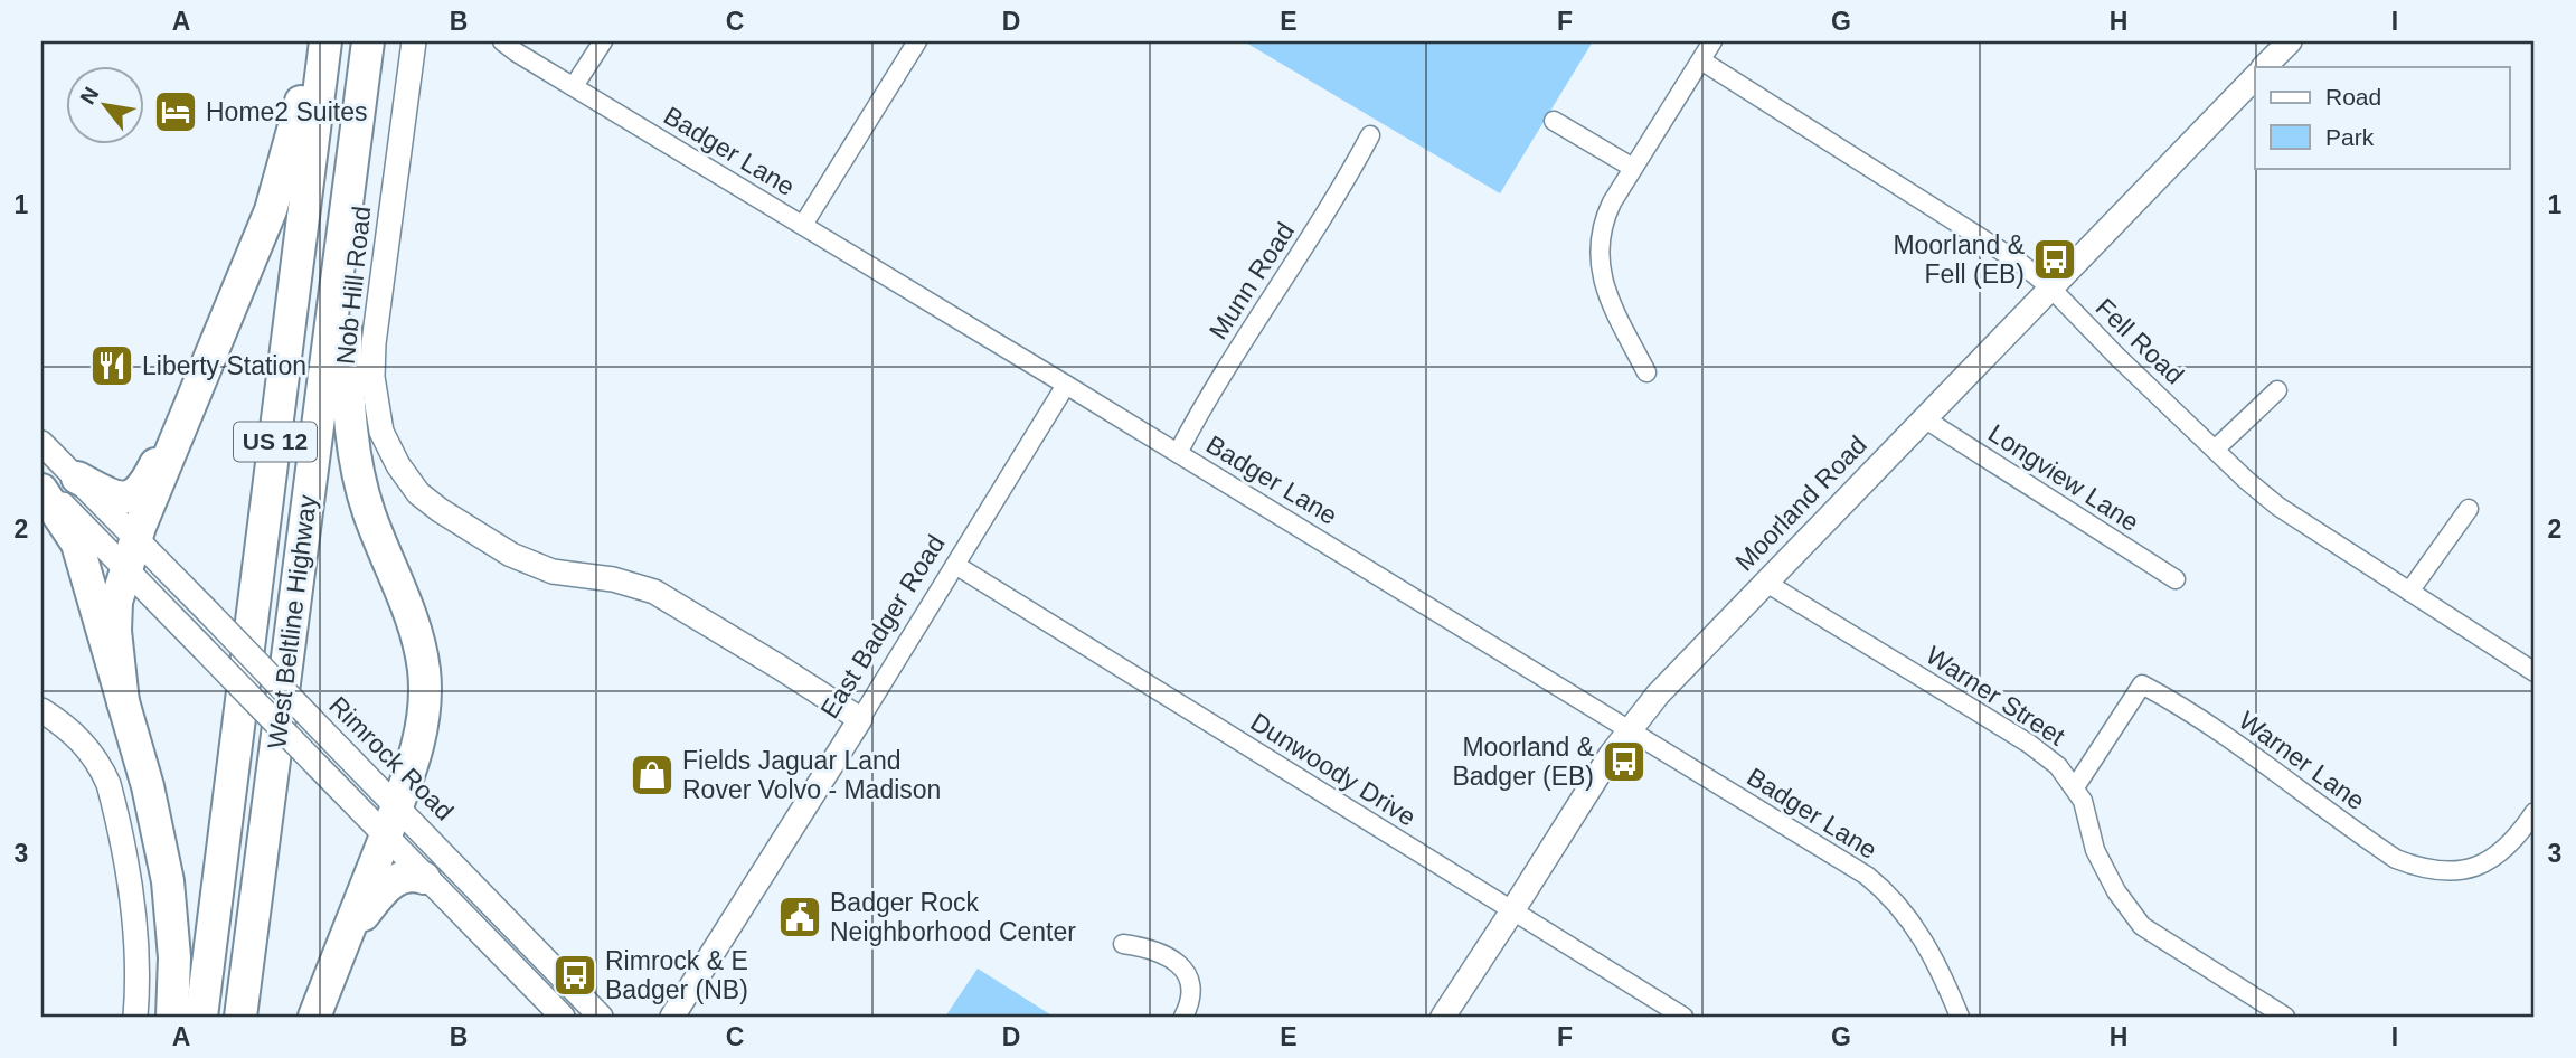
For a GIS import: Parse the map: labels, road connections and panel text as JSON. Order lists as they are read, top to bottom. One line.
{"streets":{"highway":["US 12","West Beltline Highway"],"street":["Badger Lane","Munn Road","Nob Hill Road","Fell Road","Longview Lane","Moorland Road","East Badger Road","Warner Street","Rimrock Road","Warner Lane","Dunwoody Drive"]},"crossings":[["Badger Lane","Munn Road"],["Badger Lane","Moorland Road"],["Badger Lane","East Badger Road"],["Nob Hill Road","East Badger Road"],["Fell Road","Moorland Road"],["Longview Lane","Moorland Road"],["Moorland Road","Warner Street"],["Moorland Road","Dunwoody Drive"],["East Badger Road","Dunwoody Drive"],["Warner Street","Warner Lane"]],"places":{"hotel":["Home2 Suites"],"bus stop":["Moorland & Fell (EB)","Moorland & Badger (EB)","Rimrock & E Badger (NB)"],"restaurant":["Liberty Station"],"shop":["Fields Jaguar Land Rover Volvo - Madison"],"public building":["Badger Rock Neighborhood Center"]},"legend":["Road","Park"],"north":"top left","grid":{"columns":["A","B","C","D","E","F","G","H","I"],"rows":["1","2","3"]}}
